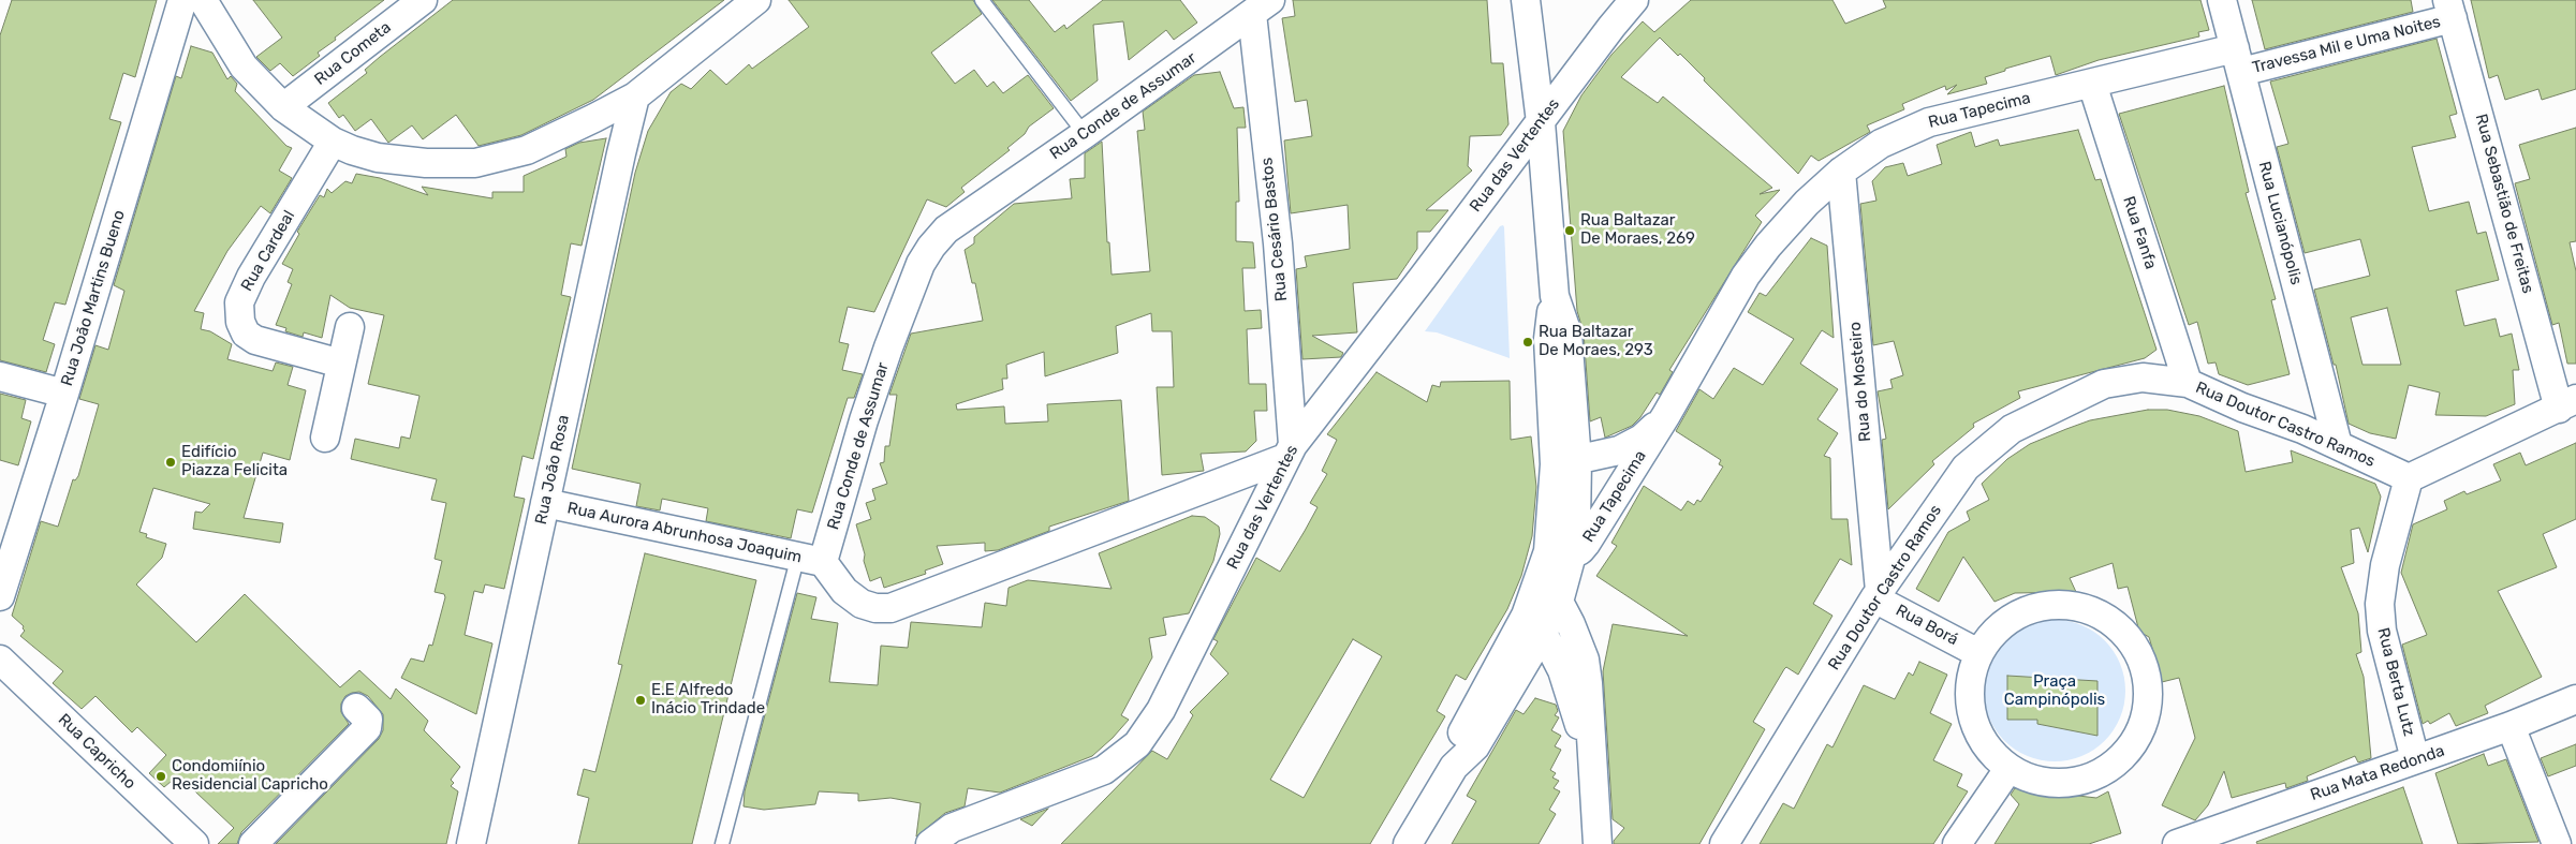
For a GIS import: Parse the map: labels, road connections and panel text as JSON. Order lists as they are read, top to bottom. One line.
{"streets":{"street":["Travessa Mil e Uma Noites","Rua Cometa","Rua Conde de Assumar","Rua Tapecima","Rua das Vertentes","Rua Sebastião de Freitas","Rua Lucianópolis","Rua Cesário Bastos","Rua Fanfa","Rua Cardeal","Rua João Martins Bueno","Rua do Mosteiro","Rua Doutor Castro Ramos","Rua João Rosa","Rua Aurora Abrunhosa Joaquim","Rua Borá","Rua Berta Lutz","Rua Capricho","Rua Mata Redonda"]},"crossings":[["Travessa Mil e Uma Noites","Rua Tapecima"],["Travessa Mil e Uma Noites","Rua Sebastião de Freitas"],["Travessa Mil e Uma Noites","Rua Lucianópolis"],["Rua Conde de Assumar","Rua Cesário Bastos"],["Rua Conde de Assumar","Rua Aurora Abrunhosa Joaquim"],["Rua Tapecima","Rua Lucianópolis"],["Rua Tapecima","Rua Fanfa"],["Rua Tapecima","Rua do Mosteiro"],["Rua das Vertentes","Rua Cesário Bastos"],["Rua Lucianópolis","Rua Doutor Castro Ramos"],["Rua Fanfa","Rua Doutor Castro Ramos"],["Rua do Mosteiro","Rua Doutor Castro Ramos"],["Rua do Mosteiro","Rua Borá"],["Rua Doutor Castro Ramos","Rua Borá"],["Rua Doutor Castro Ramos","Rua Berta Lutz"],["Rua João Rosa","Rua Aurora Abrunhosa Joaquim"],["Rua Berta Lutz","Rua Mata Redonda"]],"parks":["Praça Campinópolis"],"places":["Rua Baltazar De Moraes, 269","Rua Baltazar De Moraes, 293","Edifício Piazza Felicita","E.E Alfredo Inácio Trindade","Condomiínio Residencial Capricho"]}
